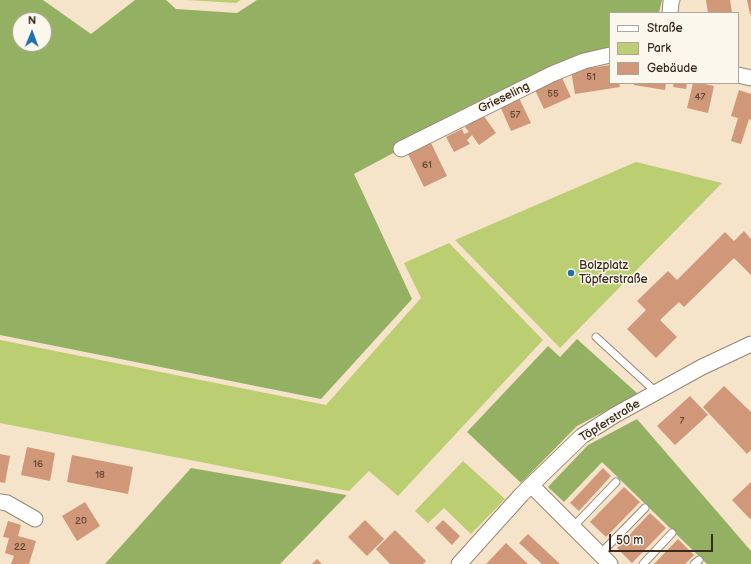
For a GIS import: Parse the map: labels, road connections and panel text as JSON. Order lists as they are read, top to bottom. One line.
{"streets":{"street":["Grieseling","Töpferstraße"]},"places":["Bolzplatz Töpferstraße"],"house_numbers":["51","55","47","57","61","7","16","18","20","22"],"legend":["Straße","Park","Gebäude"],"scale_bar":"50 m","north":"top"}
